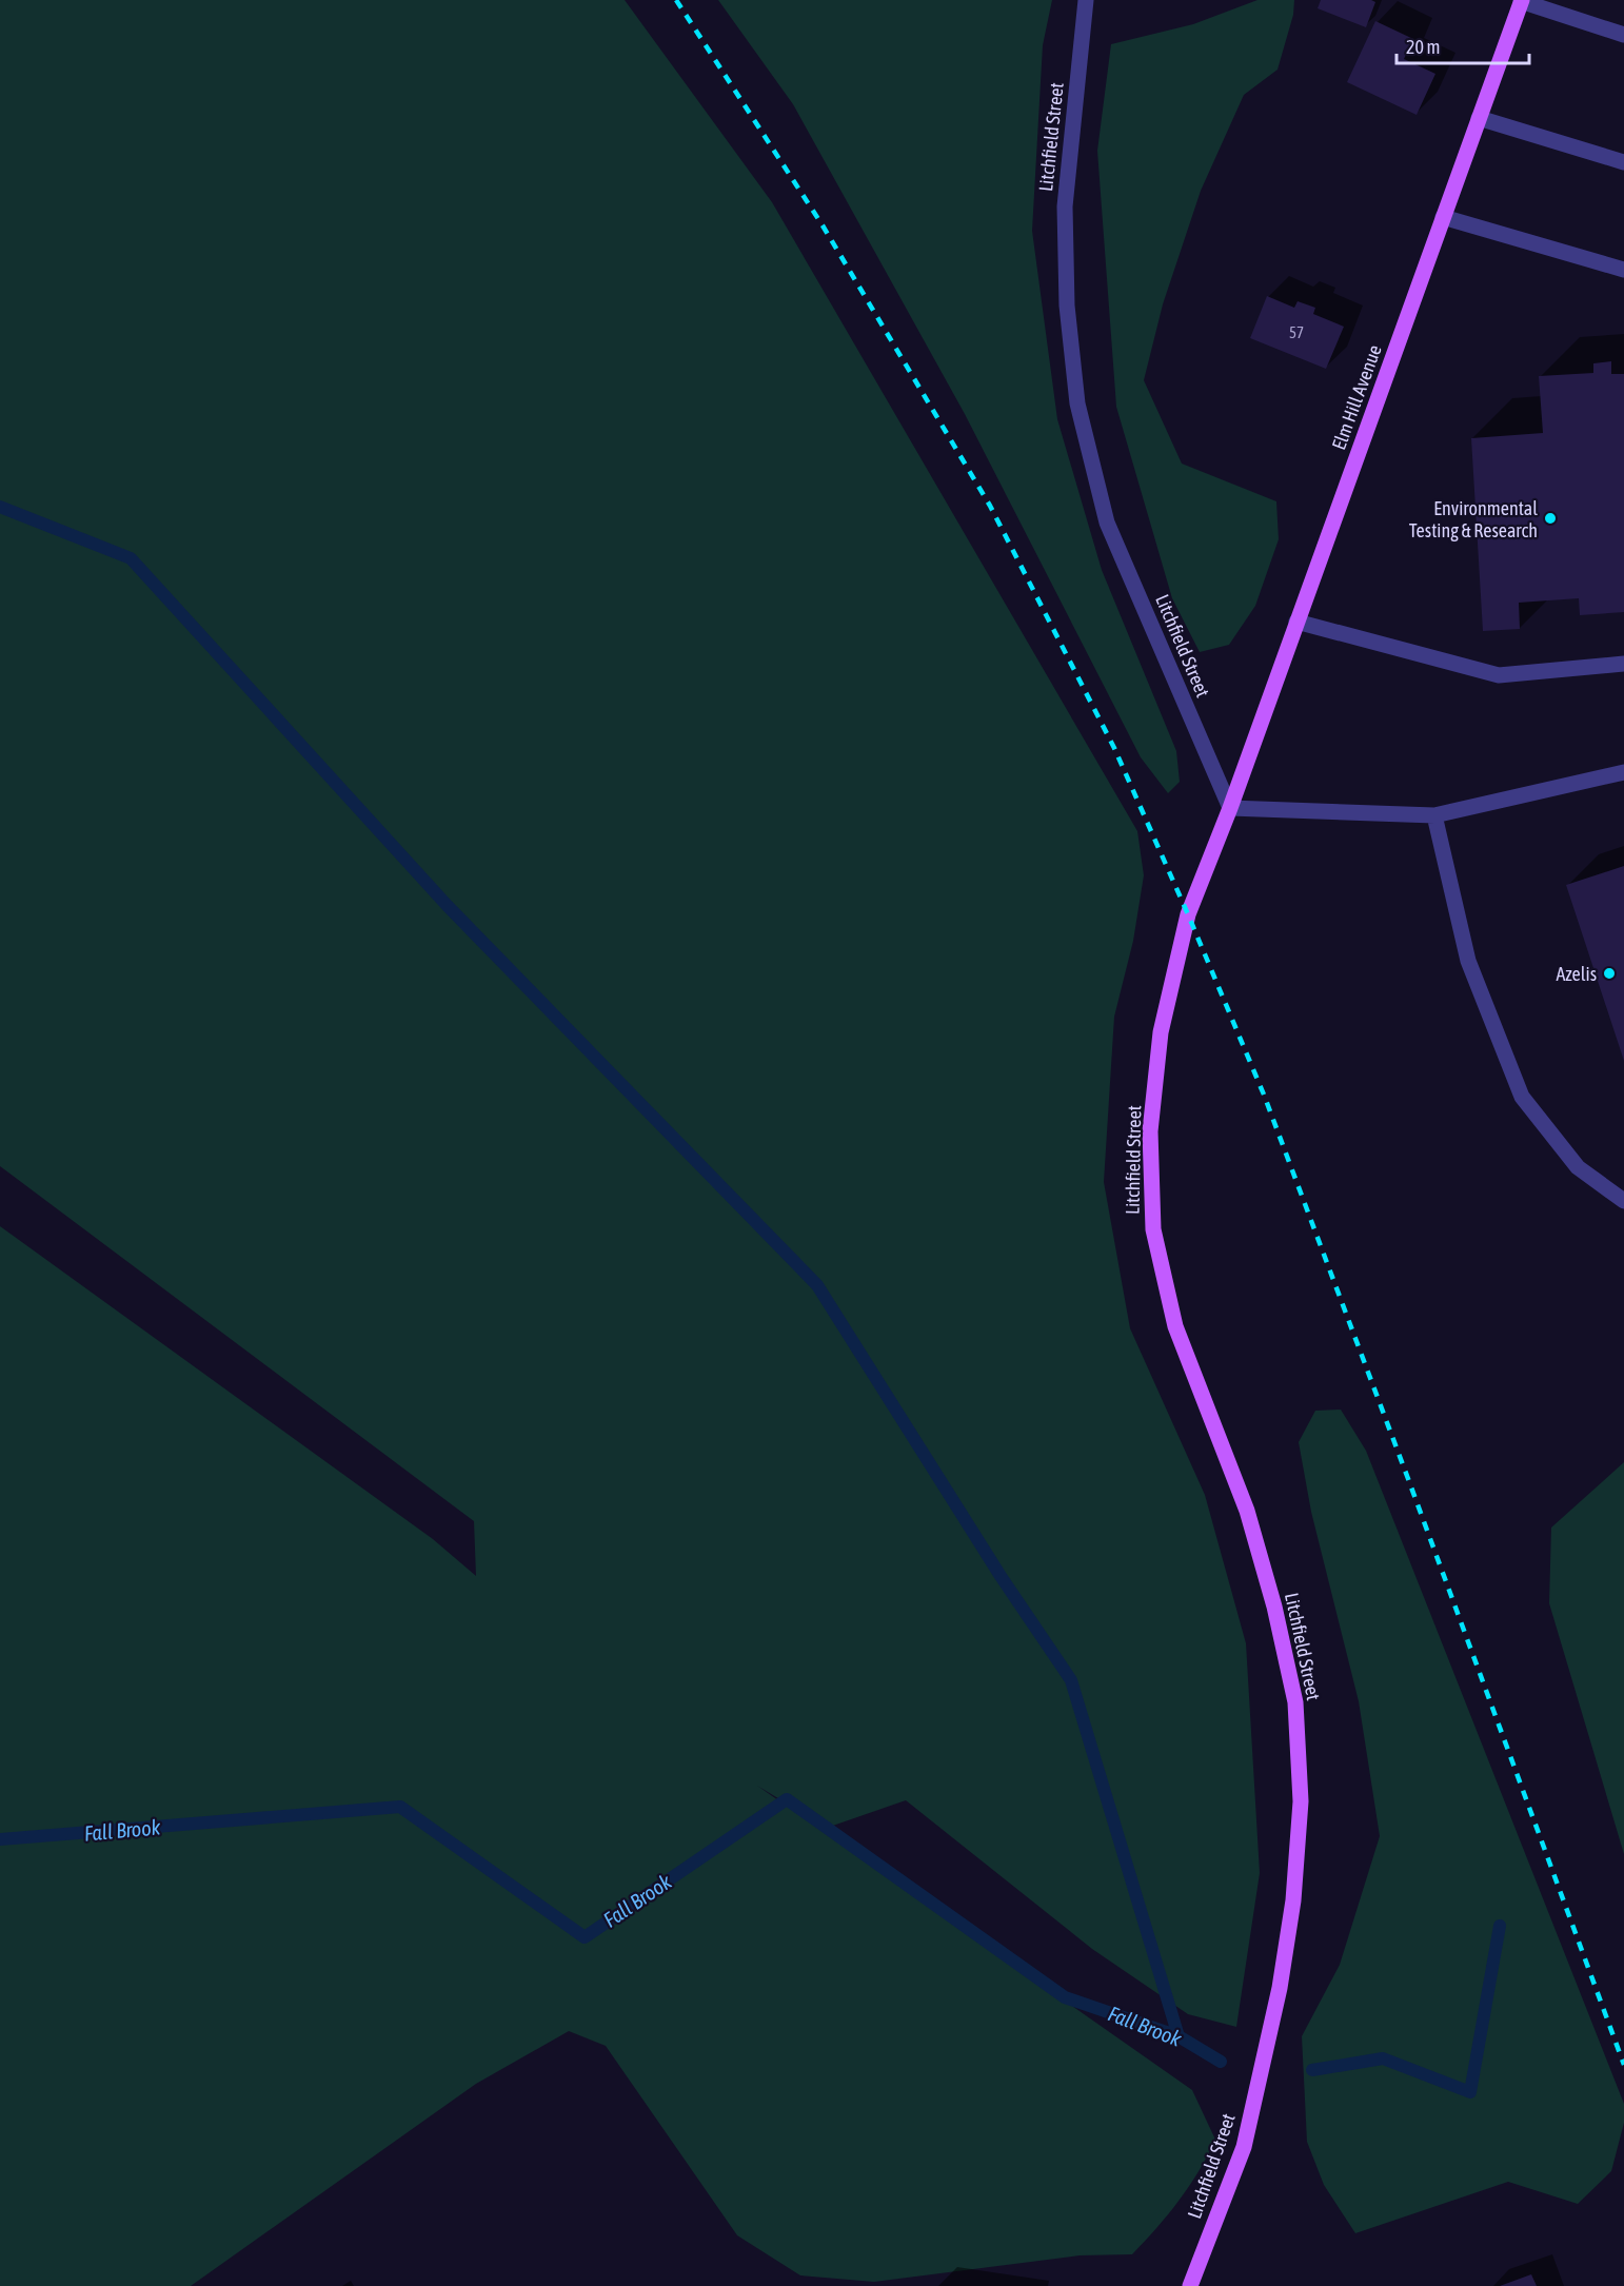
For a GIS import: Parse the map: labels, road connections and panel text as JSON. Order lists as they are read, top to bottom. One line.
{"streets":{"main road":["Litchfield Street","Elm Hill Avenue"]},"crossings":[["Litchfield Street","Elm Hill Avenue"]],"water":["Fall Brook"],"places":["Environmental Testing & Research","Azelis"],"house_numbers":["57"],"scale_bar":"20 m"}
